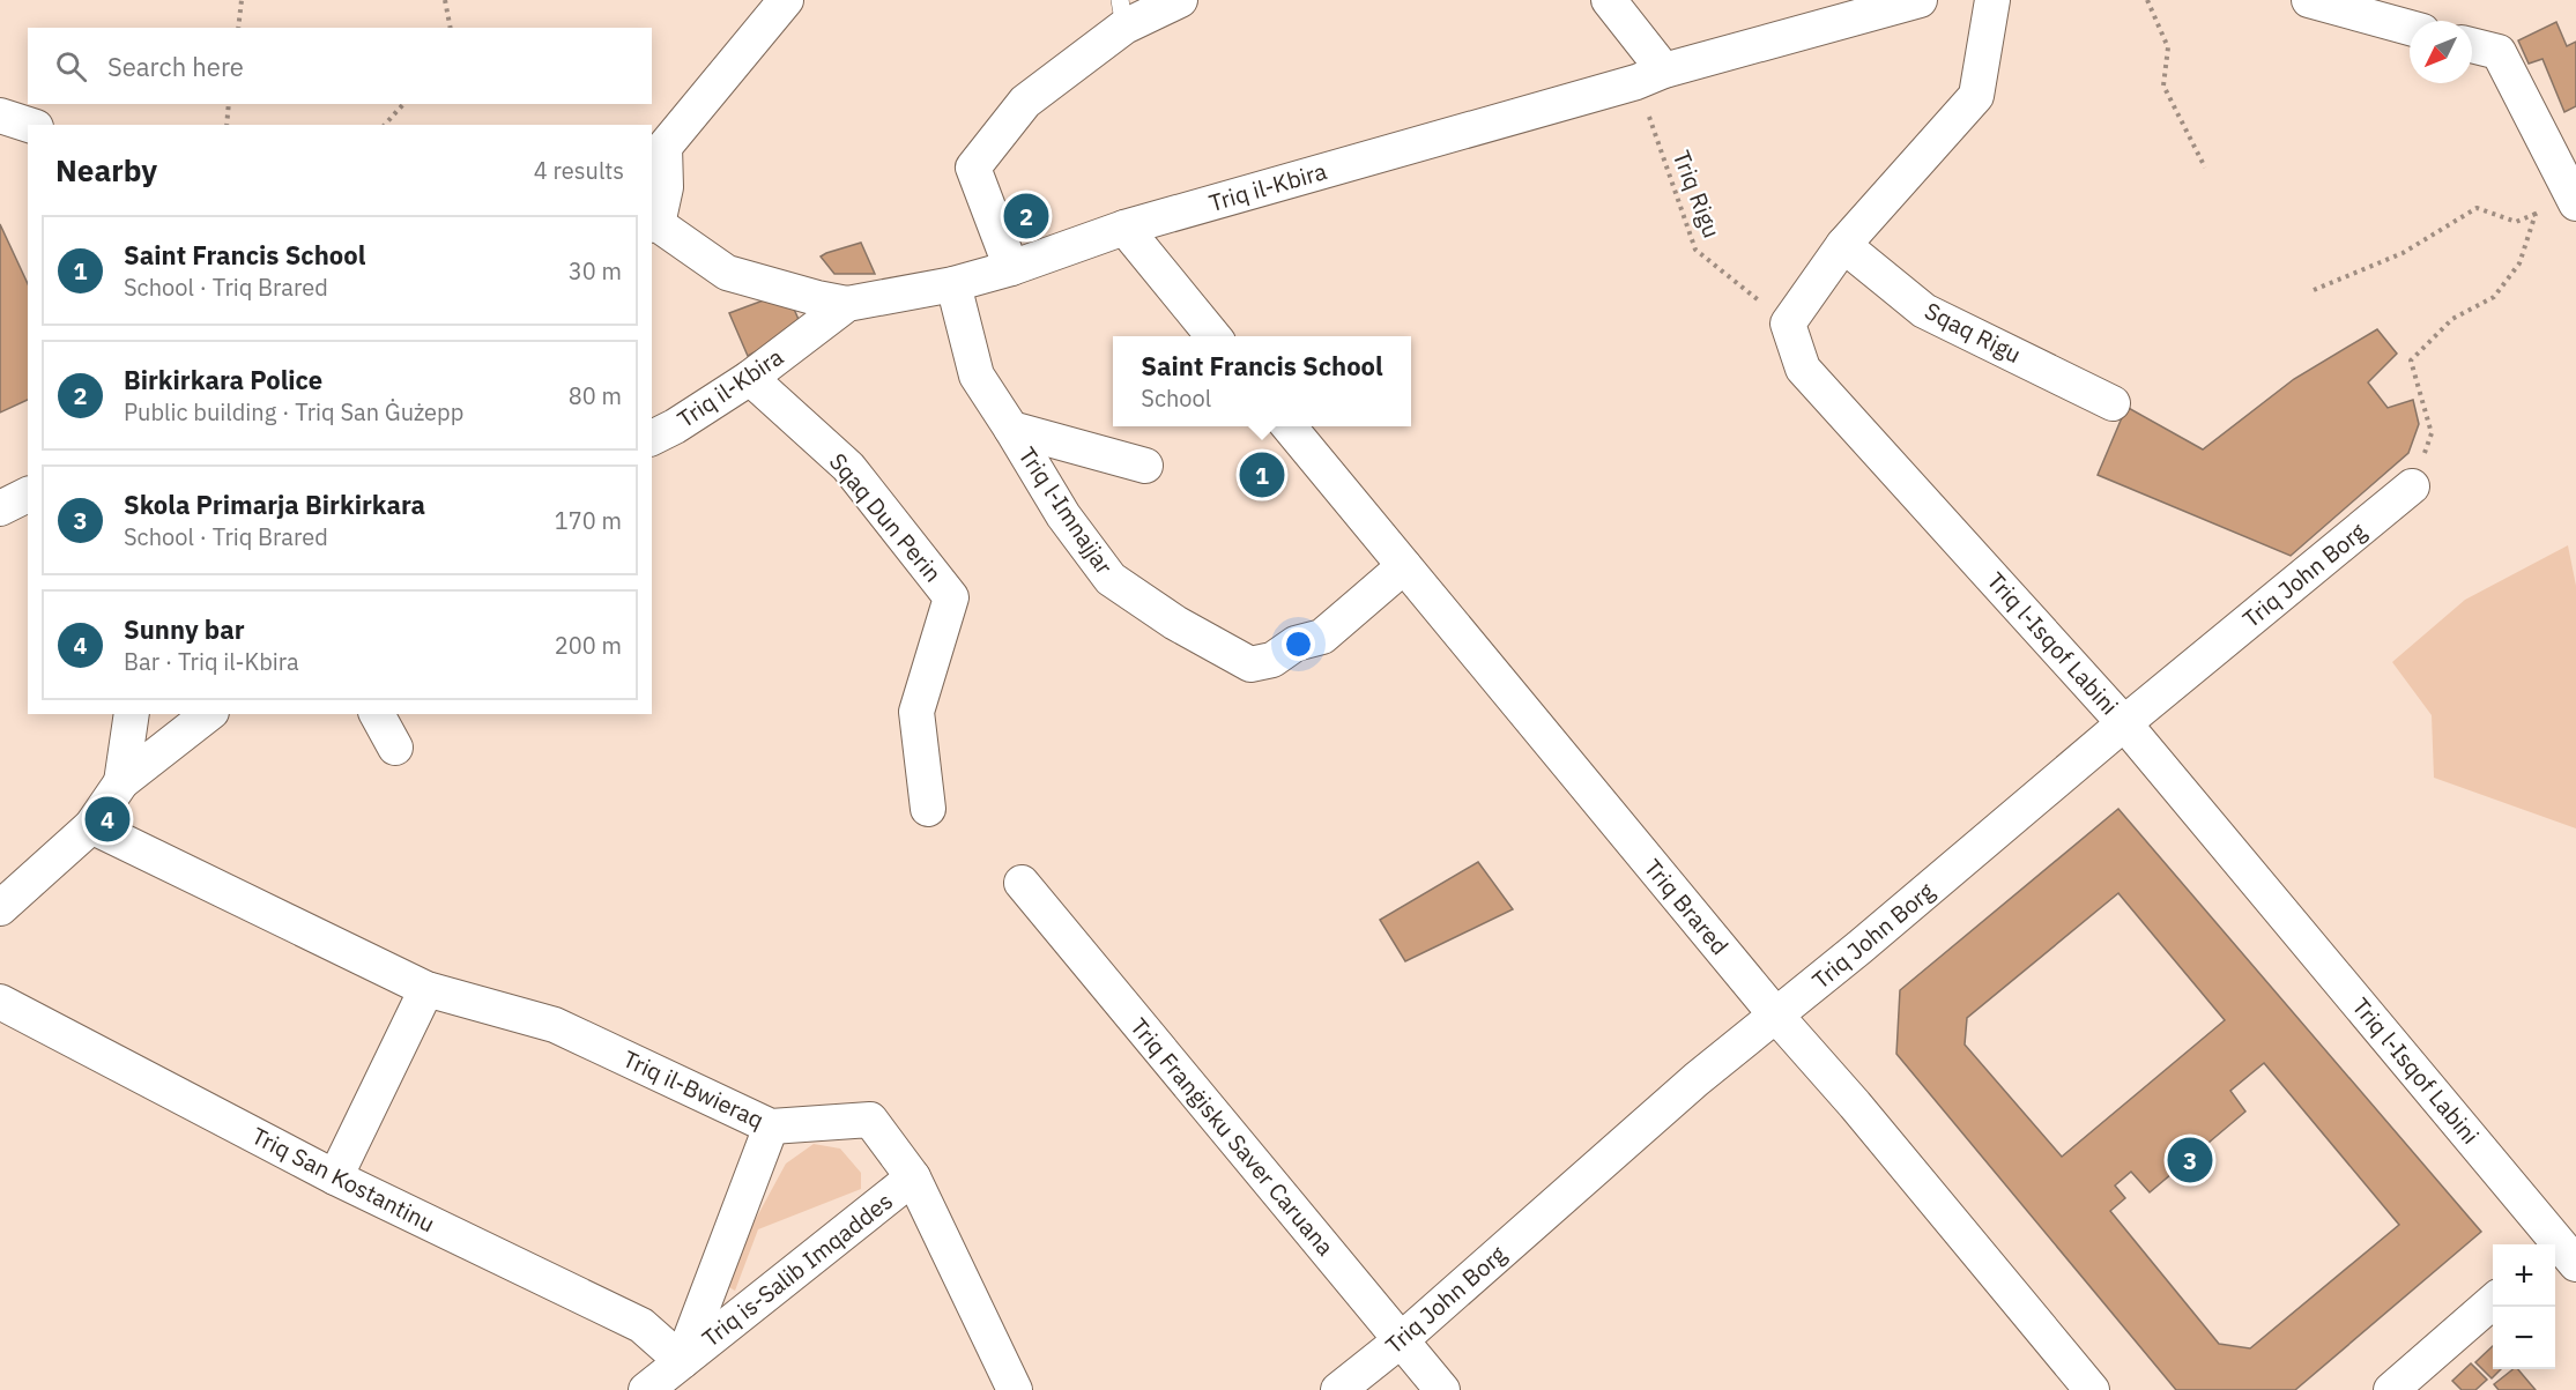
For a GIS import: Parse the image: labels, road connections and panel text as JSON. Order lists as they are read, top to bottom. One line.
{"streets":{"street":["Triq il-Kbira","Sqaq Rigu","Triq l-Imnajjar","Sqaq Dun Perin","Triq John Borg","Triq l-Isqof Labini","Triq Brared","Triq il-Bwieraq","Triq Franġisku Saver Caruana","Triq San Kostantinu","Triq is-Salib Imqaddes"],"path":["Triq Rigu"]},"crossings":[["Triq il-Kbira","Triq Rigu"],["Triq il-Kbira","Triq l-Imnajjar"],["Triq il-Kbira","Sqaq Dun Perin"],["Triq Rigu","Triq l-Isqof Labini"],["Triq l-Imnajjar","Triq Brared"],["Triq John Borg","Triq l-Isqof Labini"],["Triq John Borg","Triq Brared"],["Triq John Borg","Triq Franġisku Saver Caruana"],["Triq il-Bwieraq","Triq is-Salib Imqaddes"],["Triq San Kostantinu","Triq is-Salib Imqaddes"]],"north":"bottom left","page":{"search":"Search here","heading":["Nearby","4 results"],"pins":["2","1","4","3"],"list":[{"mark":"1","name":"Saint Francis School","note":"School · Triq Brared","value":"30 m"},{"mark":"2","name":"Birkirkara Police","note":"Public building · Triq San Ġużepp","value":"80 m"},{"mark":"3","name":"Skola Primarja Birkirkara","note":"School · Triq Brared","value":"170 m"},{"mark":"4","name":"Sunny bar","note":"Bar · Triq il-Kbira","value":"200 m"}],"popup":["Saint Francis School","School"],"map_buttons":["+","−"]}}
